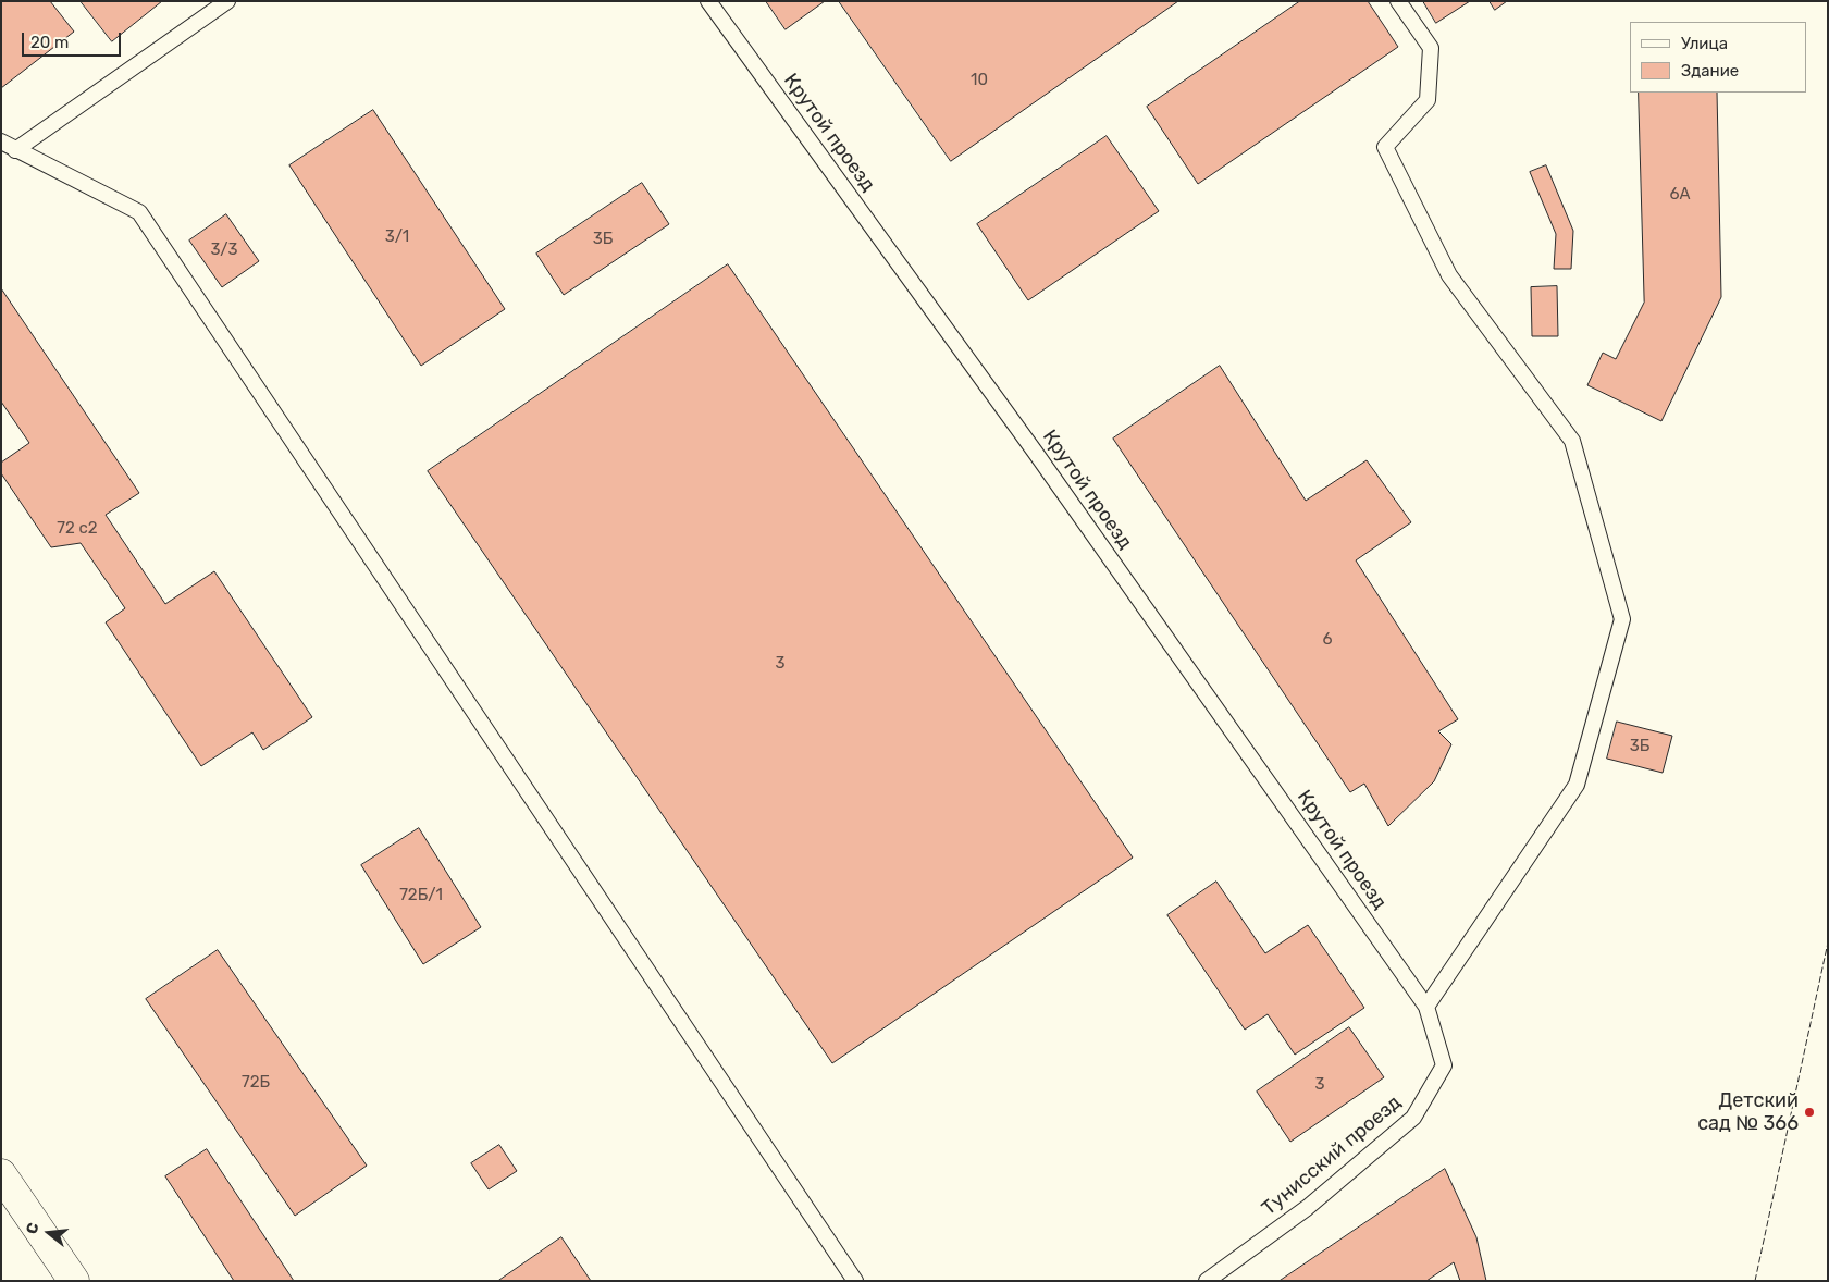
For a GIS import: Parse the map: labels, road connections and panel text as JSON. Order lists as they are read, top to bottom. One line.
{"streets":{"lane":["Крутой проезд","Тунисский проезд"]},"crossings":[["Крутой проезд","Тунисский проезд"]],"places":["Детский сад № 366"],"house_numbers":["10","6А","3/1","3Б","3/3","72 с2","6","3","3Б","72Б/1","72Б","3"],"legend":["Улица","Здание"],"scale_bar":"20 m","north":"left"}
